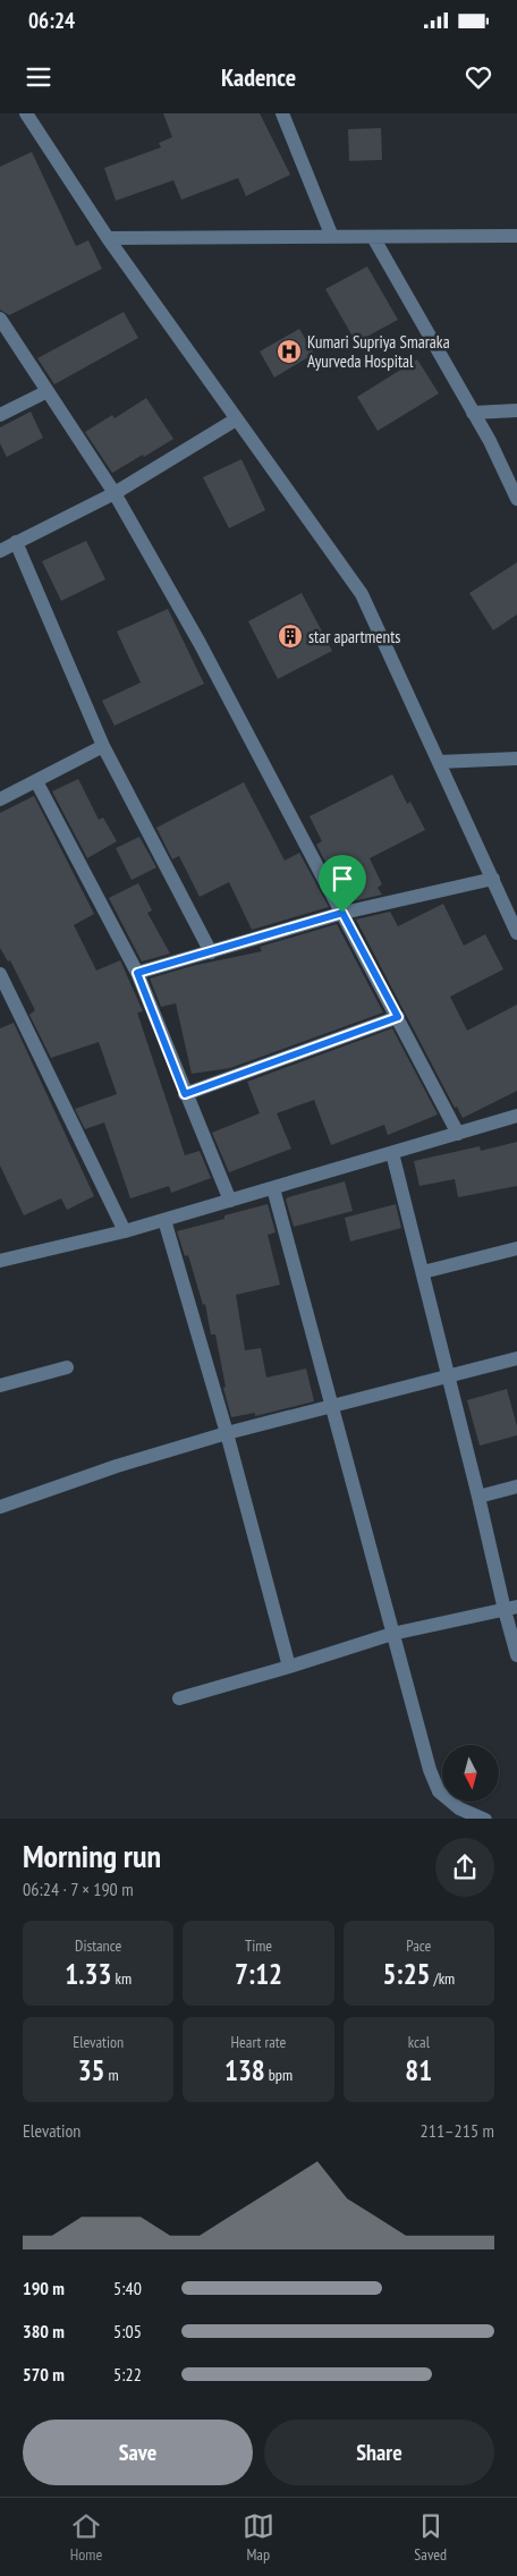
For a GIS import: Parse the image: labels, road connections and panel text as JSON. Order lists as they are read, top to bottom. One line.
{"places":{"hospital":["Kumari Supriya Smaraka Ayurveda Hospital"],"building":["star apartments"]},"north":"bottom","page":{"status":"06:24","header":"Kadence","heading":["Morning run","06:24 · 7 × 190 m"],"stats":[["Distance","1.33 km"],["Time","7:12"],["Pace","5:25 /km"],["Elevation","35 m"],["Heart rate","138 bpm"],["kcal","81"]],"chart":["Elevation","211–215 m"],"list":[{"name":"190 m","note":"5:40"},{"name":"380 m","note":"5:05"},{"name":"570 m","note":"5:22"}],"buttons":["Save","Share"],"tabs":["Home","Map","Saved"]}}
